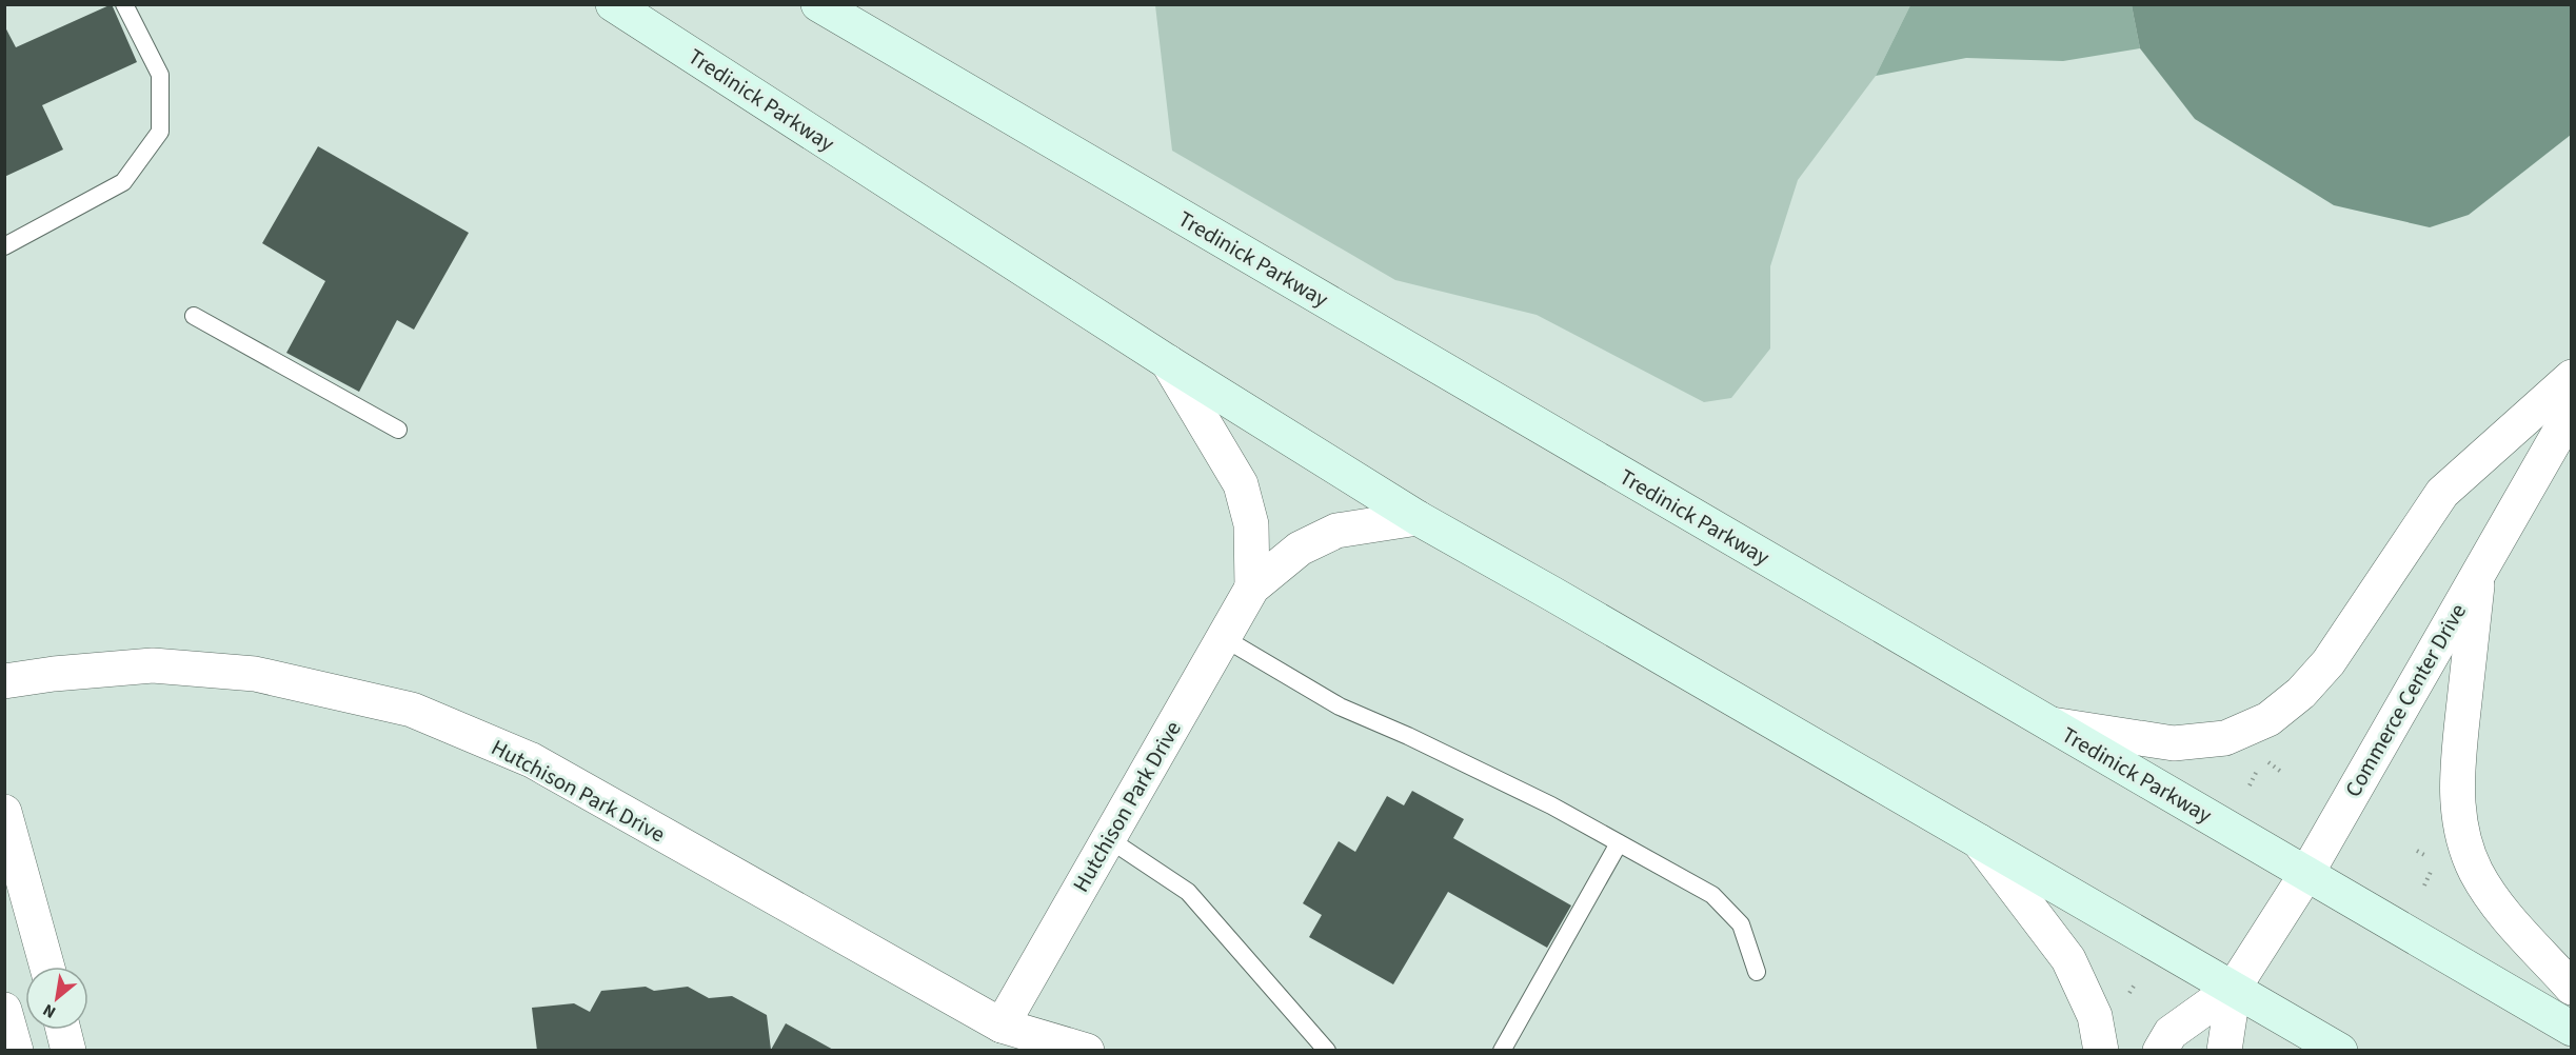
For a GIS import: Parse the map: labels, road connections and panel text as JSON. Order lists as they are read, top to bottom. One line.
{"streets":{"street":["Tredinick Parkway","Commerce Center Drive","Hutchison Park Drive"]},"crossings":[["Tredinick Parkway","Commerce Center Drive"],["Tredinick Parkway","Hutchison Park Drive"]],"north":"bottom left"}
